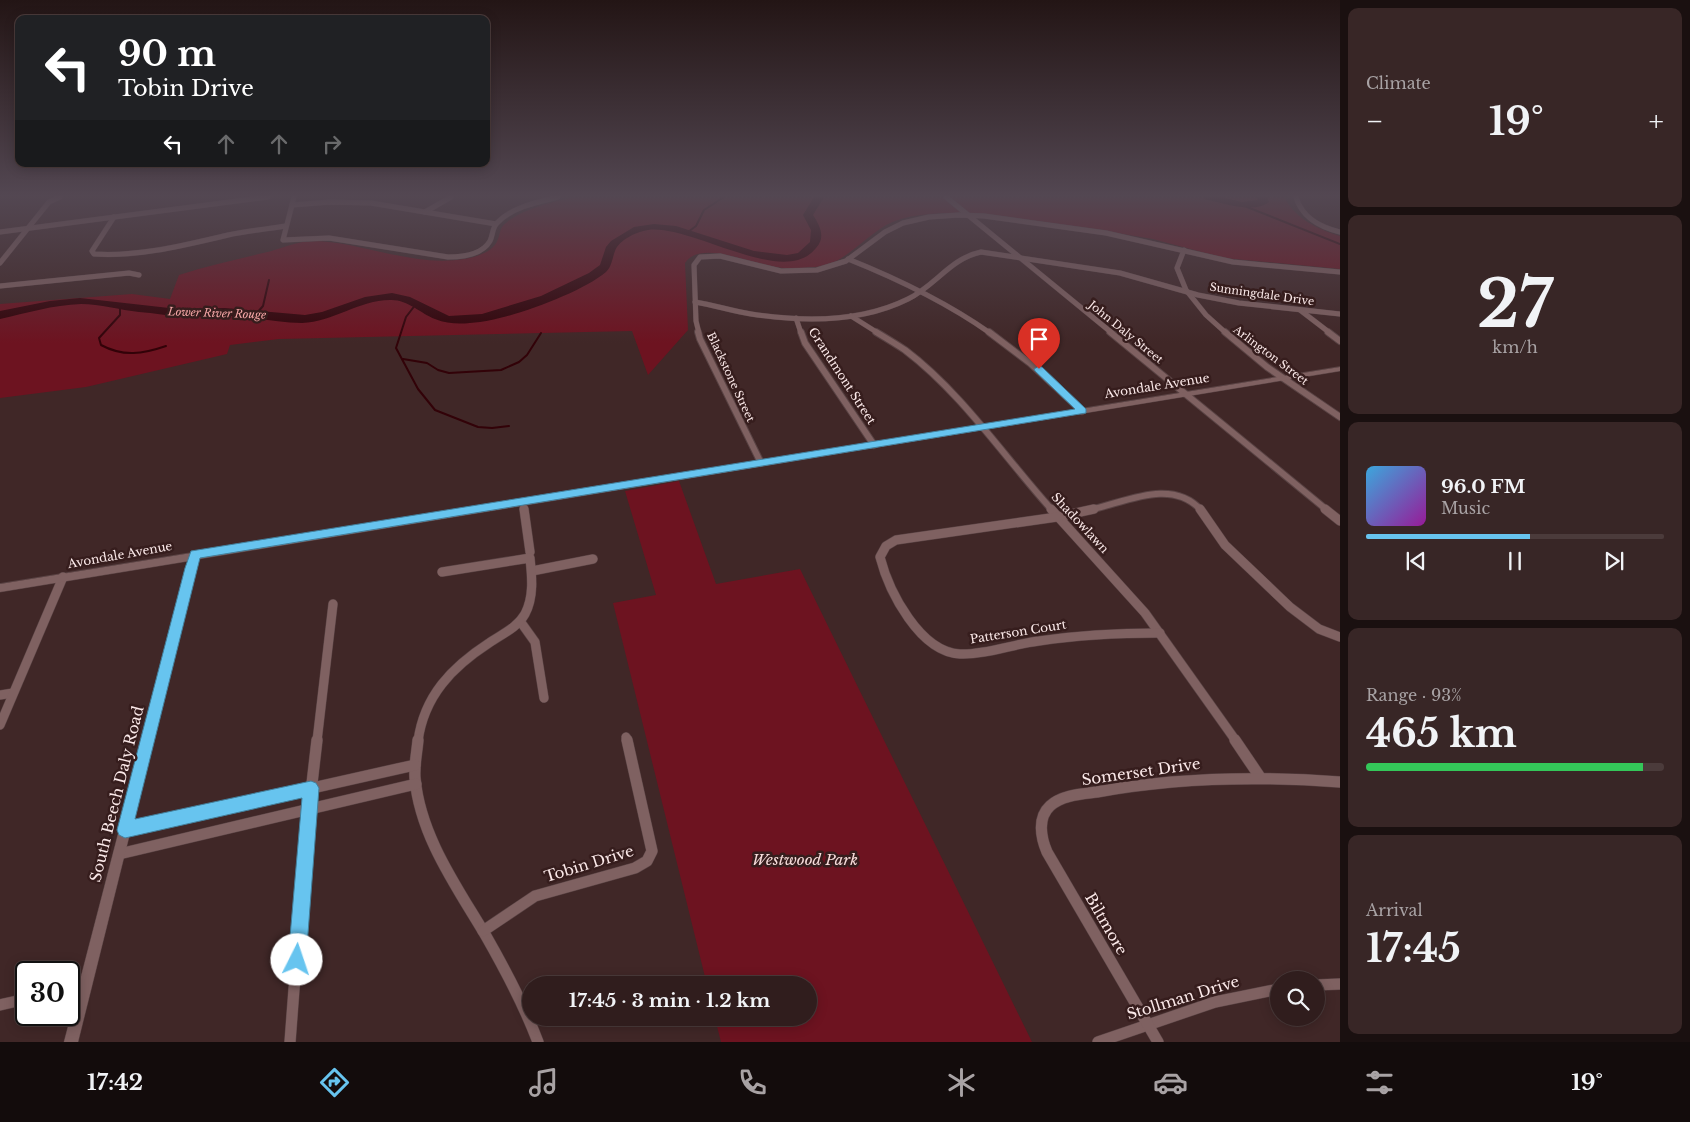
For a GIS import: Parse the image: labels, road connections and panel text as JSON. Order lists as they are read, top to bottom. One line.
{"streets":{"street":["Sunningdale Drive","John Daly Street","Arlington Street","Grandmont Street","Blackstone Street","Avondale Avenue","Shadowlawn","Patterson Court","Somerset Drive","South Beech Daly Road","Tobin Drive","Biltmore","Stollman Drive"]},"crossings":[["Sunningdale Drive","John Daly Street"],["Sunningdale Drive","Arlington Street"],["Sunningdale Drive","Grandmont Street"],["Sunningdale Drive","Blackstone Street"],["Sunningdale Drive","Shadowlawn"],["John Daly Street","Avondale Avenue"],["Arlington Street","Avondale Avenue"],["Grandmont Street","Avondale Avenue"],["Blackstone Street","Avondale Avenue"],["Avondale Avenue","Shadowlawn"],["Avondale Avenue","South Beech Daly Road"],["Shadowlawn","Patterson Court"],["Shadowlawn","Somerset Drive"],["Somerset Drive","Biltmore"],["Biltmore","Stollman Drive"]],"water":["Lower River Rouge"],"parks":["Westwood Park"],"page":{"tile":["Climate",["27","km/h"],["Range · 93%","465 km"],["Arrival","17:45"]],"turn":["90 m","Tobin Drive"],"heat":["−","19°","+"],"song":["96.0 FM","Music"],"limit":"30","trip":"17:45 · 3 min · 1.2 km","tabs":["17:42","19°"]}}
